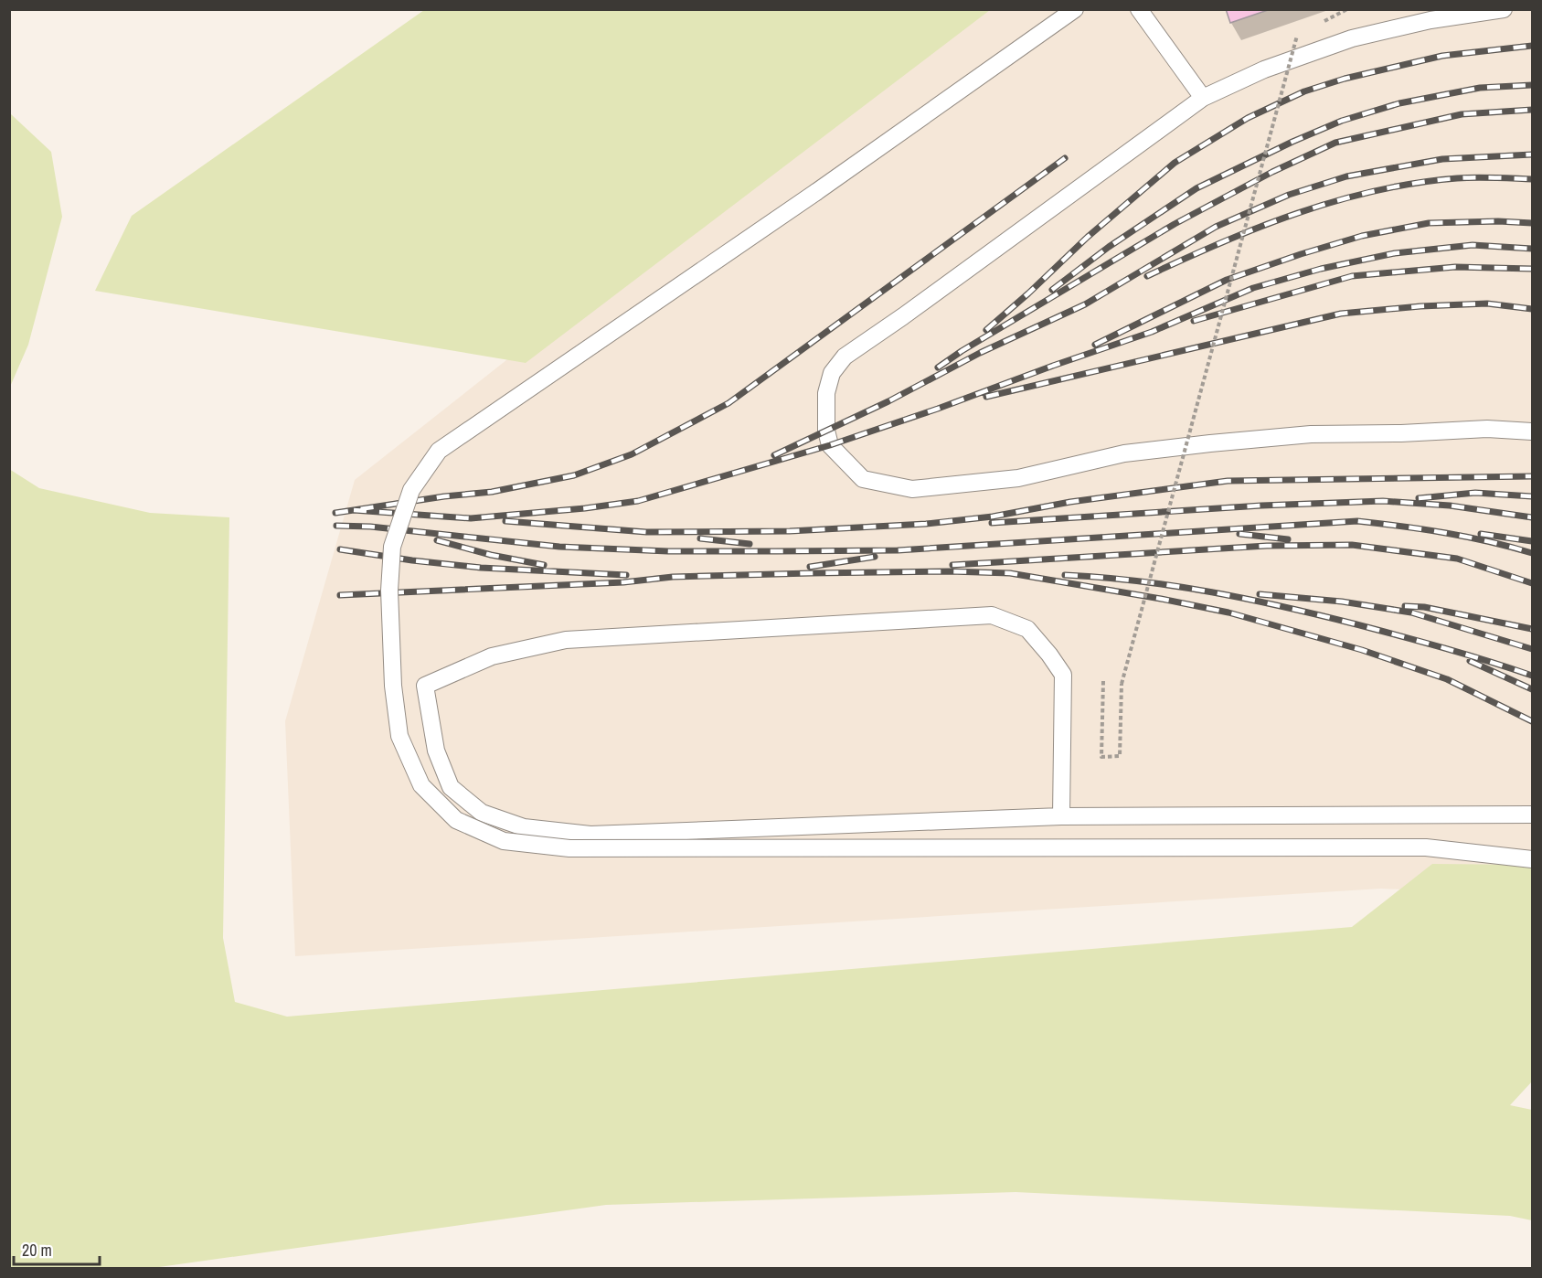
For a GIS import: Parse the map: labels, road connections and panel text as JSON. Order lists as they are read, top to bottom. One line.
{"scale_bar":"20 m"}
